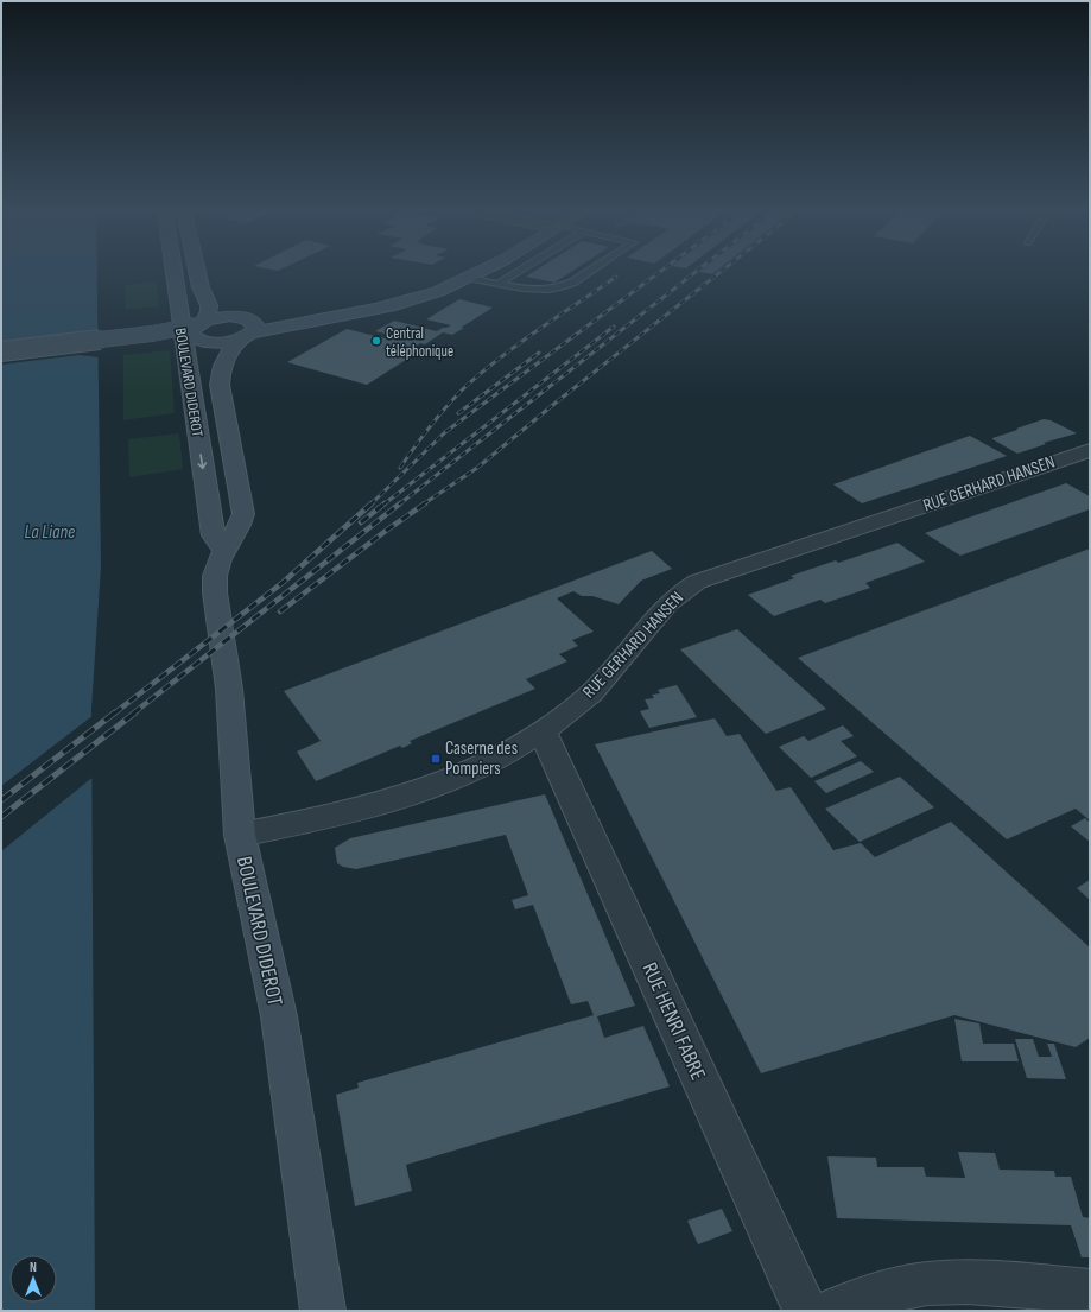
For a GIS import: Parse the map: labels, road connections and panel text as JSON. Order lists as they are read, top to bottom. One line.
{"streets":{"street":["BOULEVARD DIDEROT","RUE GERHARD HANSEN","RUE HENRI FABRE"]},"crossings":[["BOULEVARD DIDEROT","RUE GERHARD HANSEN"],["RUE GERHARD HANSEN","RUE HENRI FABRE"]],"water":["La Liane"],"places":{"other":["Central téléphonique"],"transit":["Caserne des Pompiers"]},"north":"top"}
